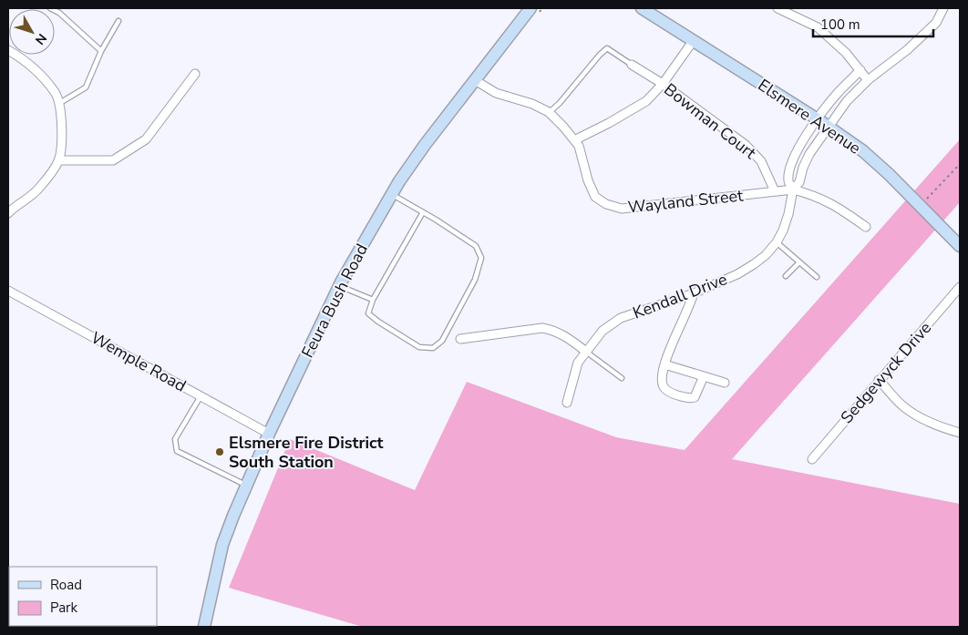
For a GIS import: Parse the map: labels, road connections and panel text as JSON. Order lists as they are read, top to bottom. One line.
{"streets":{"main road":["Elsmere Avenue","Feura Bush Road"],"street":["Bowman Court","Wayland Street","Kendall Drive","Wemple Road","Sedgewyck Drive"]},"crossings":[["Elsmere Avenue","Kendall Drive"],["Bowman Court","Wayland Street"],["Wayland Street","Kendall Drive"],["Wayland Street","Feura Bush Road"],["Feura Bush Road","Wemple Road"]],"places":["Elsmere Fire District South Station"],"legend":["Road","Park"],"scale_bar":"100 m","north":"bottom right"}
